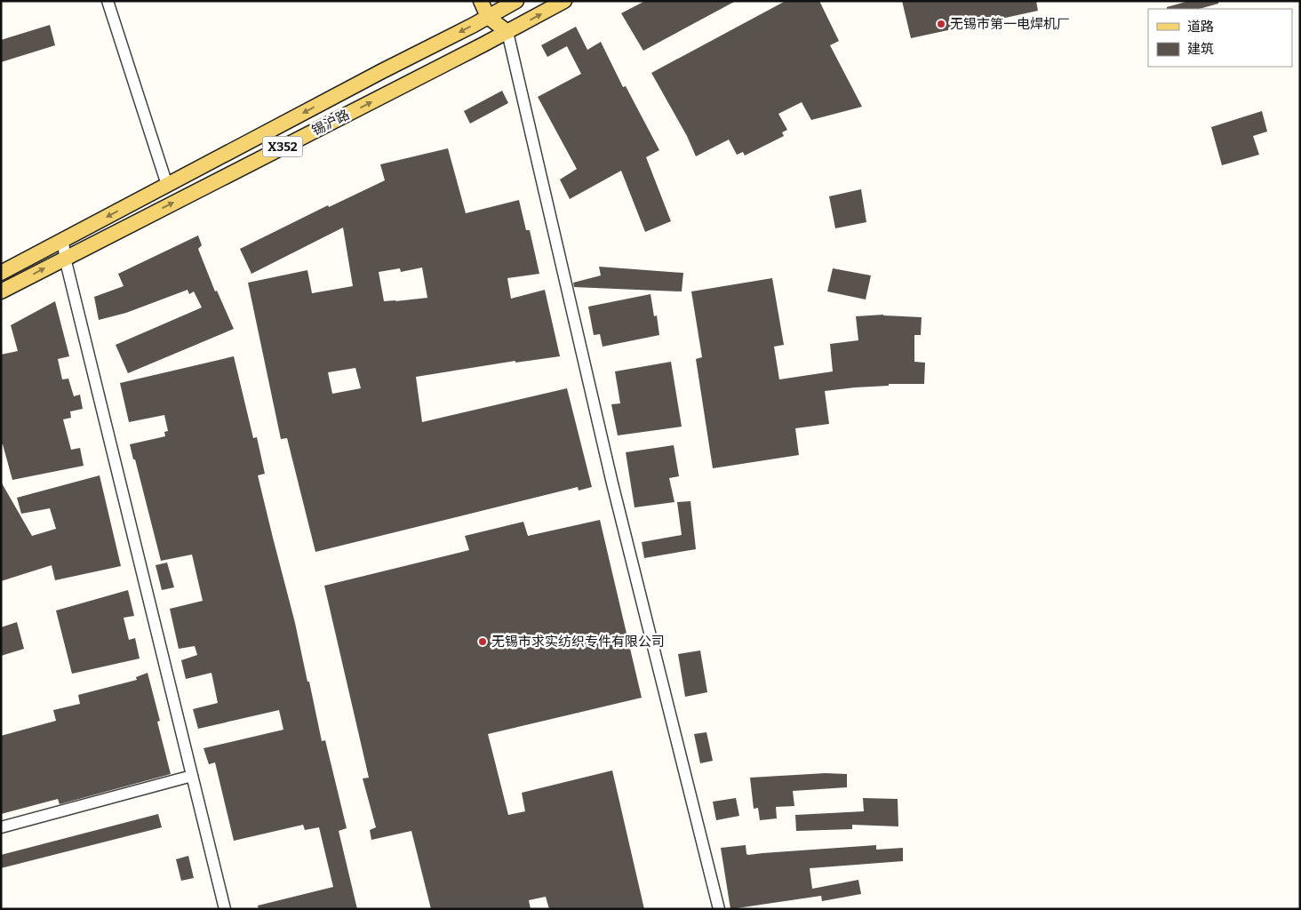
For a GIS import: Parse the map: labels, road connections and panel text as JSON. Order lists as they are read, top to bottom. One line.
{"streets":{"main road":["锡沪路","X352"]},"places":["无锡市第一电焊机厂","无锡市求实纺织专件有限公司"],"legend":["道路","建筑"]}
